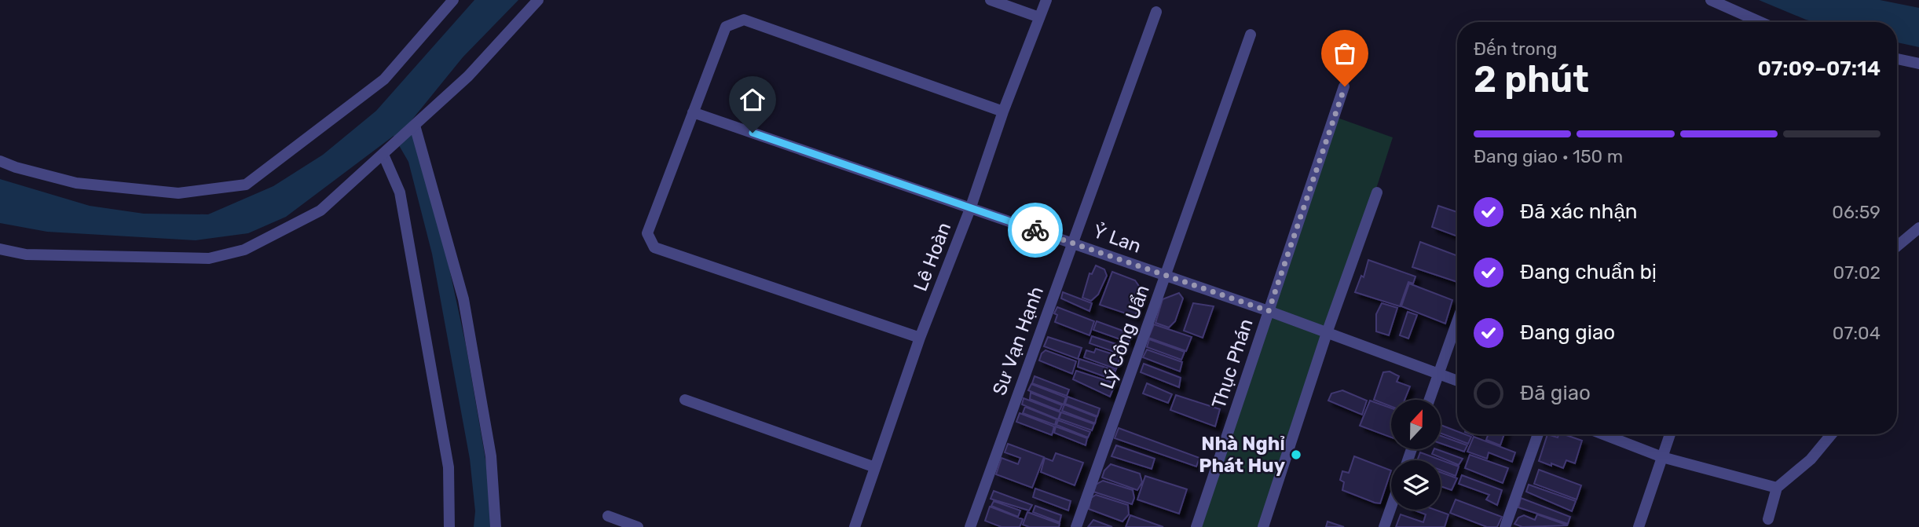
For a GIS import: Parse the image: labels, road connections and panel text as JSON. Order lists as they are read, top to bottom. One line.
{"streets":{"street":["Ỷ Lan","Lê Hoàn","Lý Công Uẩn","Sư Vạn Hạnh","Thục Phán"]},"crossings":[["Ỷ Lan","Lê Hoàn"],["Ỷ Lan","Lý Công Uẩn"],["Ỷ Lan","Sư Vạn Hạnh"],["Ỷ Lan","Thục Phán"]],"places":["Nhà Nghỉ Phát Huy"],"north":"top","page":{"heading":["2 phút","Đến trong","07:09–07:14"],"bar":"Đang giao · 150 m","list":[["Đã xác nhận","06:59"],["Đang chuẩn bị","07:02"],["Đang giao","07:04"],"Đã giao"]}}
